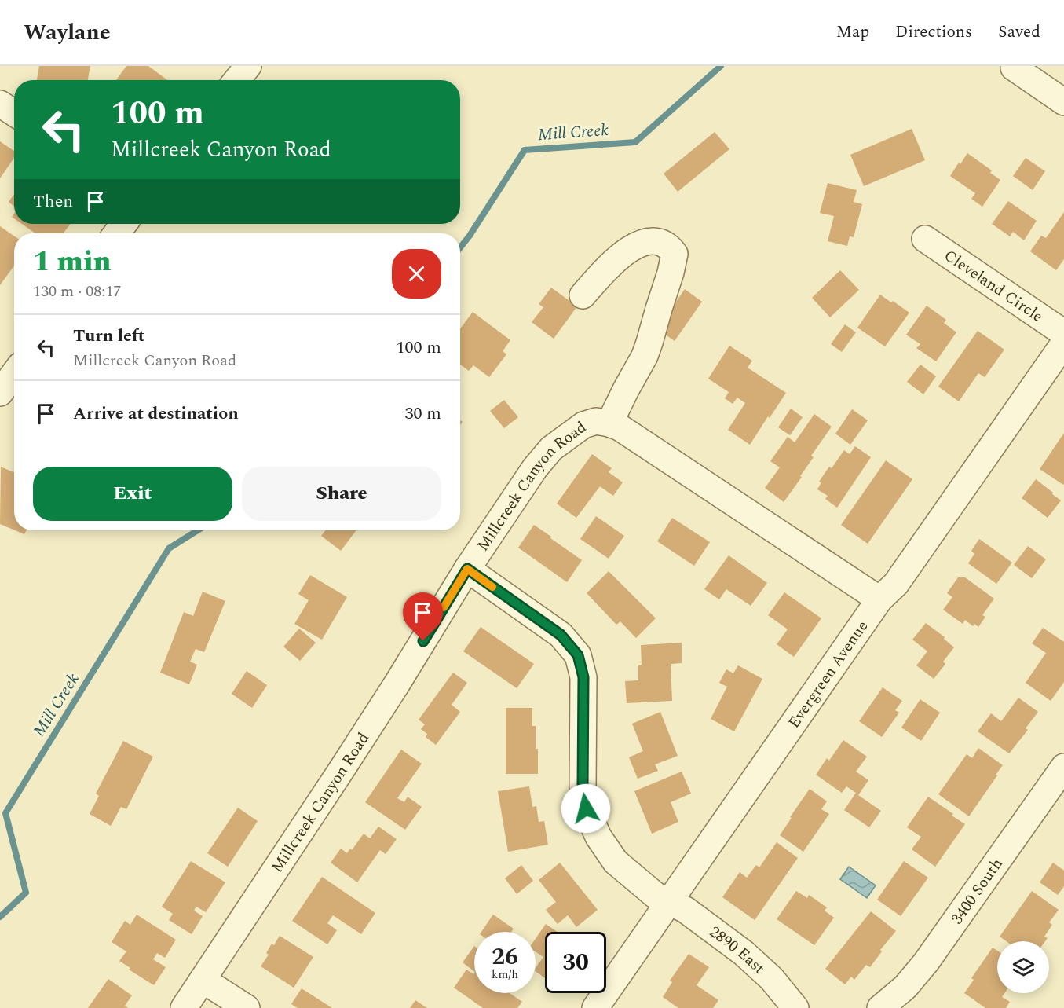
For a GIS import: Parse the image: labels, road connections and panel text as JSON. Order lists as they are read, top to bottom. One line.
{"streets":{"street":["Cleveland Circle","Millcreek Canyon Road","Evergreen Avenue","3400 South","2890 East"]},"crossings":[["Millcreek Canyon Road","Evergreen Avenue"],["Millcreek Canyon Road","2890 East"],["Evergreen Avenue","2890 East"]],"water":["Mill Creek"],"page":{"header":"Waylane","nav":["Map","Directions","Saved"],"turn":["100 m","Millcreek Canyon Road"],"then":"Then","heading":["1 min","130 m · 08:17"],"list":[{"name":"Turn left","note":"Millcreek Canyon Road","value":"100 m"},{"name":"Arrive at destination","value":"30 m"}],"buttons":["Exit","Share"],"speed":"26 km/h","limit":"30"}}
